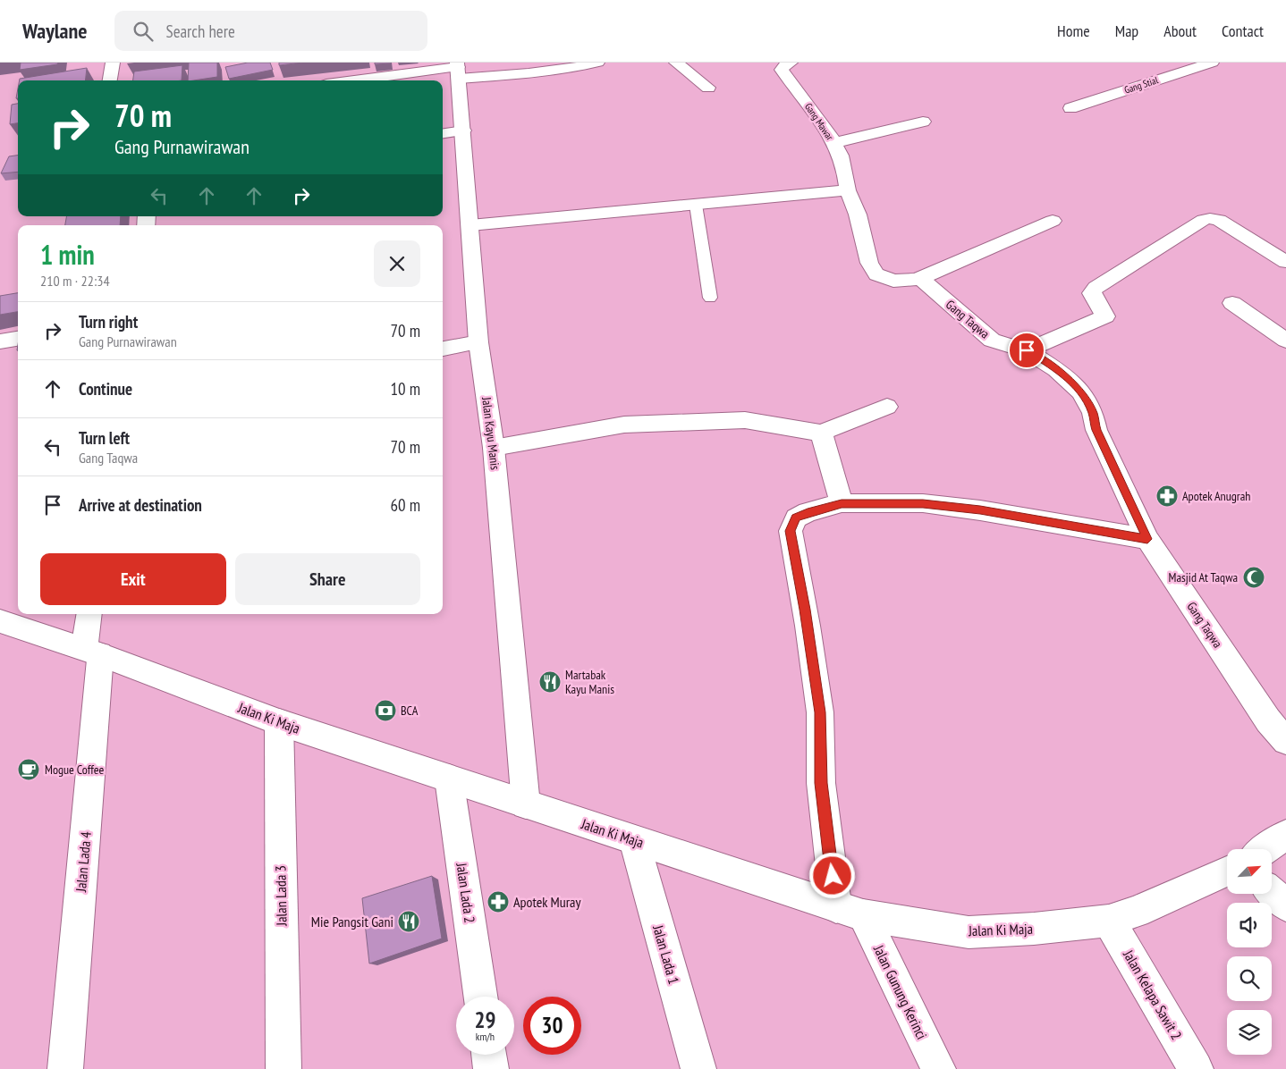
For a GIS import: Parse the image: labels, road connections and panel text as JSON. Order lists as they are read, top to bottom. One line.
{"streets":{"street":["Gang Stial","Gang Mawar","Gang Taqwa","Jalan Kayu Manis","Jalan Ki Maja","Jalan Lada 4","Jalan Lada 2","Jalan Lada 3","Jalan Lada 1","Jalan Gunung Kerinci","Jalan Kelapa Sawit 2"]},"crossings":[["Gang Taqwa","Jalan Gunung Kerinci"],["Jalan Kayu Manis","Jalan Ki Maja"],["Jalan Ki Maja","Jalan Lada 4"],["Jalan Ki Maja","Jalan Lada 2"],["Jalan Ki Maja","Jalan Lada 3"],["Jalan Ki Maja","Jalan Lada 1"],["Jalan Ki Maja","Jalan Gunung Kerinci"],["Jalan Ki Maja","Jalan Kelapa Sawit 2"]],"places":{"pharmacy":["Apotek Anugrah","Apotek Muray"],"mosque":["Masjid At Taqwa"],"restaurant":["Martabak Kayu Manis","Mie Pangsit Gani"],"bank":["BCA"],"cafe":["Mogue Coffee"]},"north":"top right","page":{"header":"Waylane","search":"Search here","nav":["Home","Map","About","Contact"],"turn":["70 m","Gang Purnawirawan"],"heading":["1 min","210 m · 22:34"],"list":[{"name":"Turn right","note":"Gang Purnawirawan","value":"70 m"},{"name":"Continue","value":"10 m"},{"name":"Turn left","note":"Gang Taqwa","value":"70 m"},{"name":"Arrive at destination","value":"60 m"}],"buttons":["Exit","Share"],"speed":"29 km/h","limit":"30"}}
